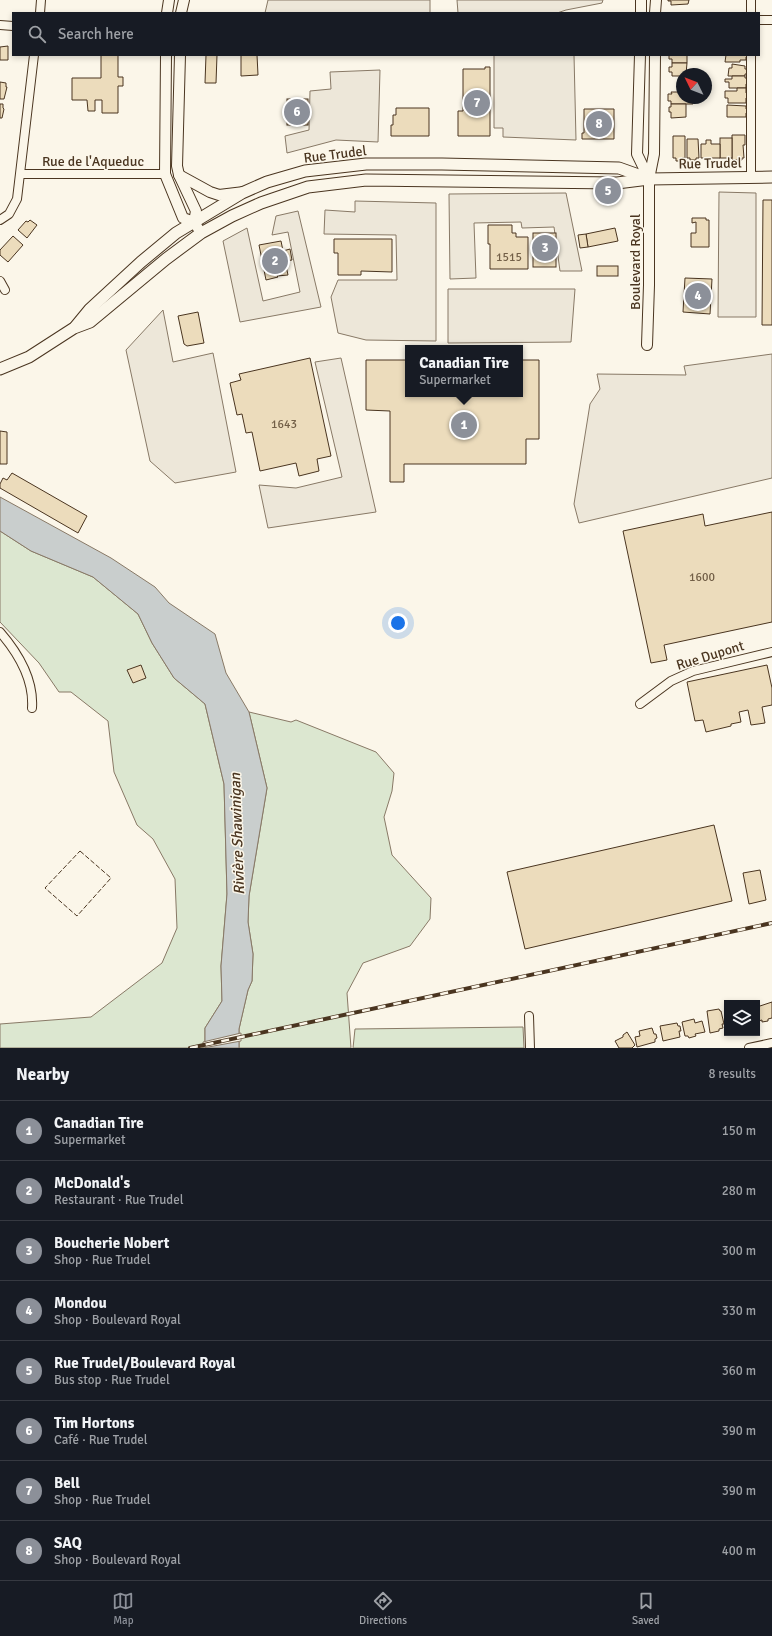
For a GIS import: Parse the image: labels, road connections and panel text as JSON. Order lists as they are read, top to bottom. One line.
{"streets":{"main road":["Rue Trudel"],"street":["Rue de l'Aqueduc","Boulevard Royal","Rue Dupont"]},"crossings":[["Rue Trudel","Boulevard Royal"]],"water":["Rivière Shawinigan"],"house_numbers":["1515","1643","1600"],"north":"top left","page":{"search":"Search here","pins":["7","6","8","5","3","2","4","1"],"popup":["Canadian Tire","Supermarket"],"heading":["Nearby","8 results"],"list":[{"mark":"1","name":"Canadian Tire","note":"Supermarket","value":"150 m"},{"mark":"2","name":"McDonald's","note":"Restaurant · Rue Trudel","value":"280 m"},{"mark":"3","name":"Boucherie Nobert","note":"Shop · Rue Trudel","value":"300 m"},{"mark":"4","name":"Mondou","note":"Shop · Boulevard Royal","value":"330 m"},{"mark":"5","name":"Rue Trudel/Boulevard Royal","note":"Bus stop · Rue Trudel","value":"360 m"},{"mark":"6","name":"Tim Hortons","note":"Café · Rue Trudel","value":"390 m"},{"mark":"7","name":"Bell","note":"Shop · Rue Trudel","value":"390 m"},{"mark":"8","name":"SAQ","note":"Shop · Boulevard Royal","value":"400 m"}],"nav":["Map","Directions","Saved"]}}
